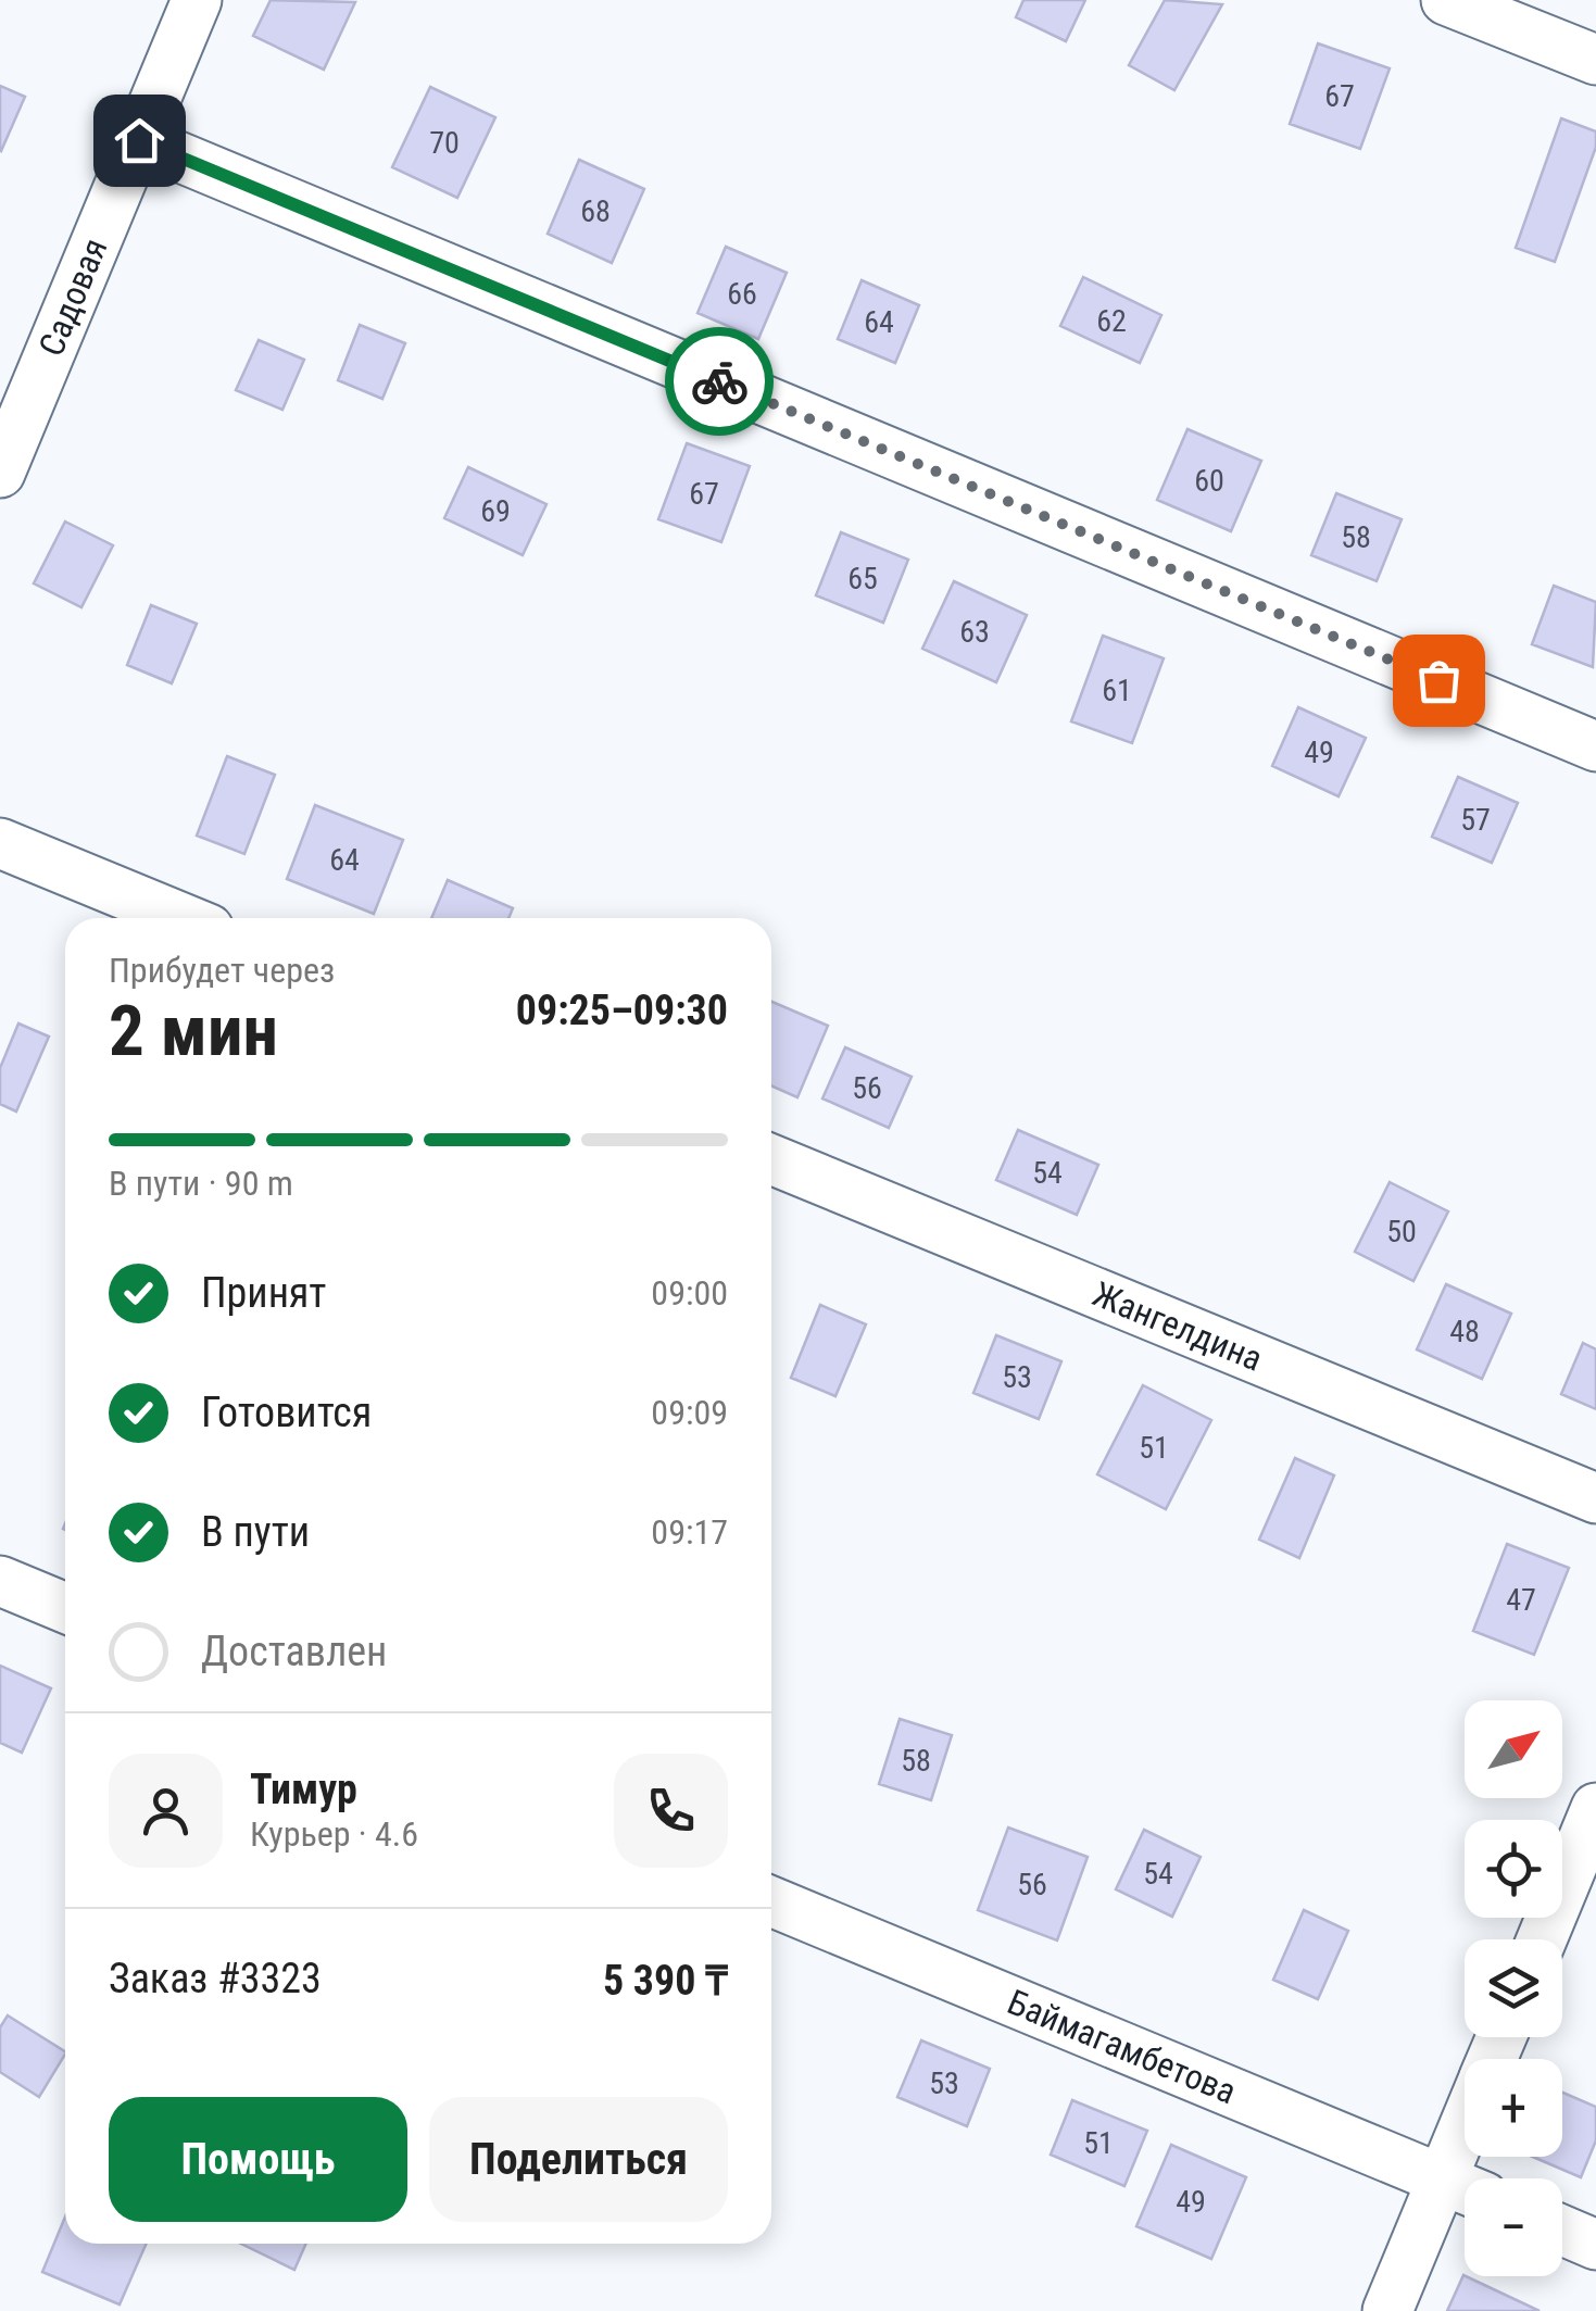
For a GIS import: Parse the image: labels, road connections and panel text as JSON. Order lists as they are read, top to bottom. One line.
{"streets":{"street":["Садовая","Жангелдина","Баймагамбетова"]},"house_numbers":["67","70","68","66","62","64","60","67","69","58","65","63","61","49","57","64","56","54","50","48","53","51","47","58","54","56","53","51","49"],"north":"top right","page":{"heading":["2 мин","Прибудет через","09:25–09:30"],"panel":["Тимур","Курьер · 4.6","Заказ #3323","5 390 ₸"],"bar":"В пути · 90 m","list":[["Принят","09:00"],["Готовится","09:09"],["В пути","09:17"],"Доставлен"],"map_buttons":["+","−"],"buttons":["Помощь","Поделиться"]}}
